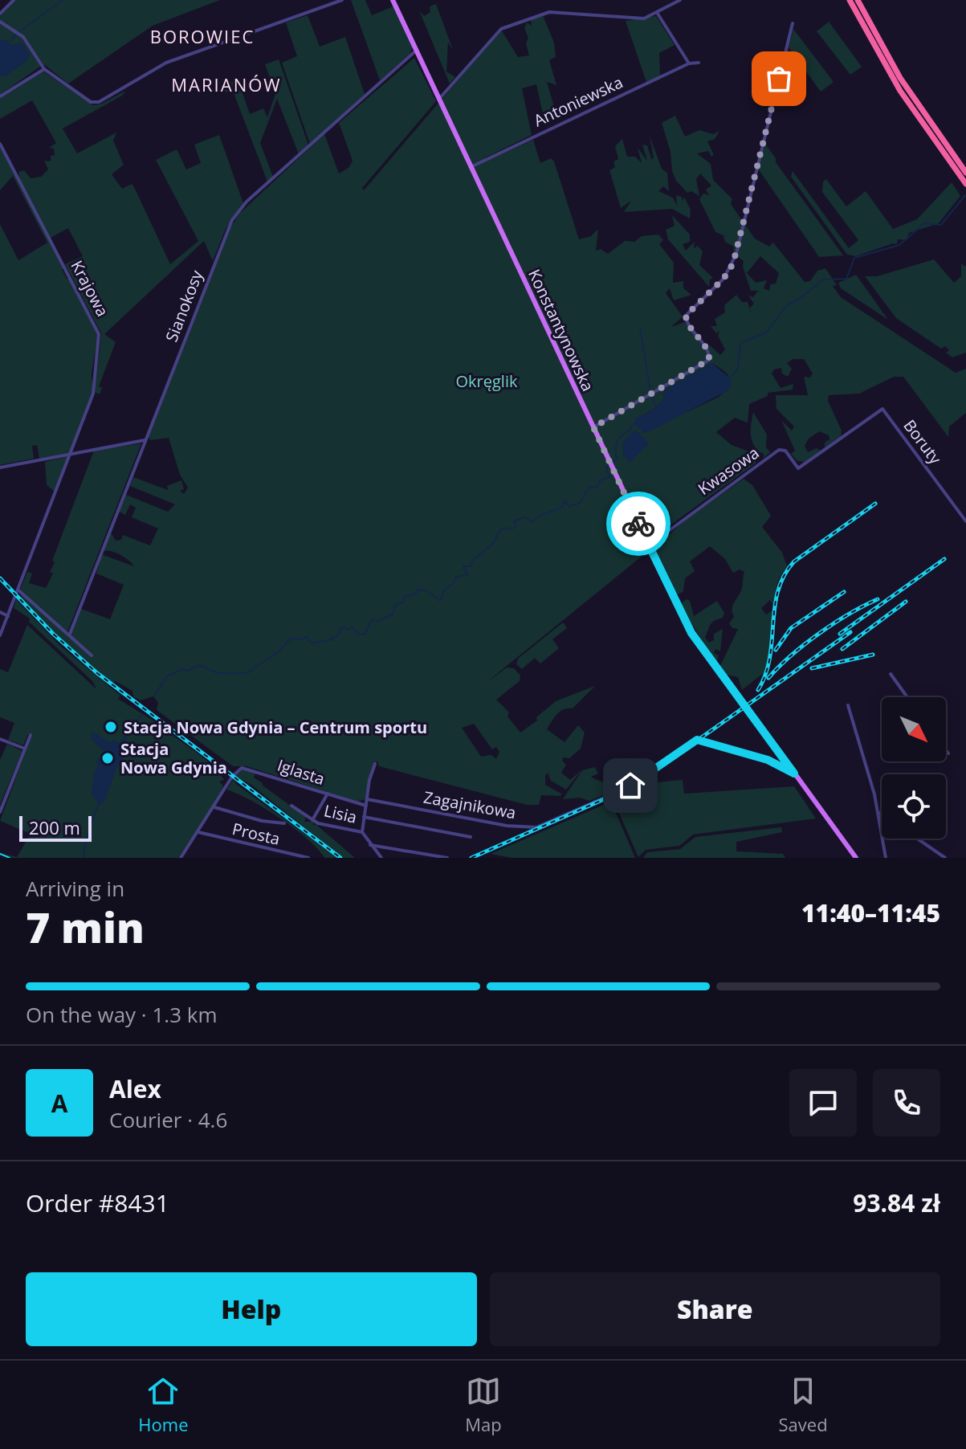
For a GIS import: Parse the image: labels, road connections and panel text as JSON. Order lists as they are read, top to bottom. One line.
{"streets":{"main road":["Konstantynowska"],"street":["Antoniewska","Krajowa","Sianokosy","Boruty","Kwasowa","Iglasta","Zagajnikowa","Lisia","Prosta"]},"crossings":[["Antoniewska","Konstantynowska"],["Sianokosy","Konstantynowska"],["Konstantynowska","Kwasowa"],["Konstantynowska","Zagajnikowa"],["Boruty","Kwasowa"],["Iglasta","Lisia"]],"districts":["BOROWIEC","MARIANÓW"],"parks":["Okręglik"],"places":["Stacja Nowa Gdynia – Centrum sportu","Stacja Nowa Gdynia"],"scale_bar":"200 m","north":"bottom right","page":{"scale":"200 m","heading":["7 min","Arriving in","11:40–11:45"],"panel":["Alex","Courier · 4.6","Order #8431","93.84 zł"],"bar":"On the way · 1.3 km","round":"A","buttons":["Help","Share"],"tabs":["Home","Map","Saved"]}}
